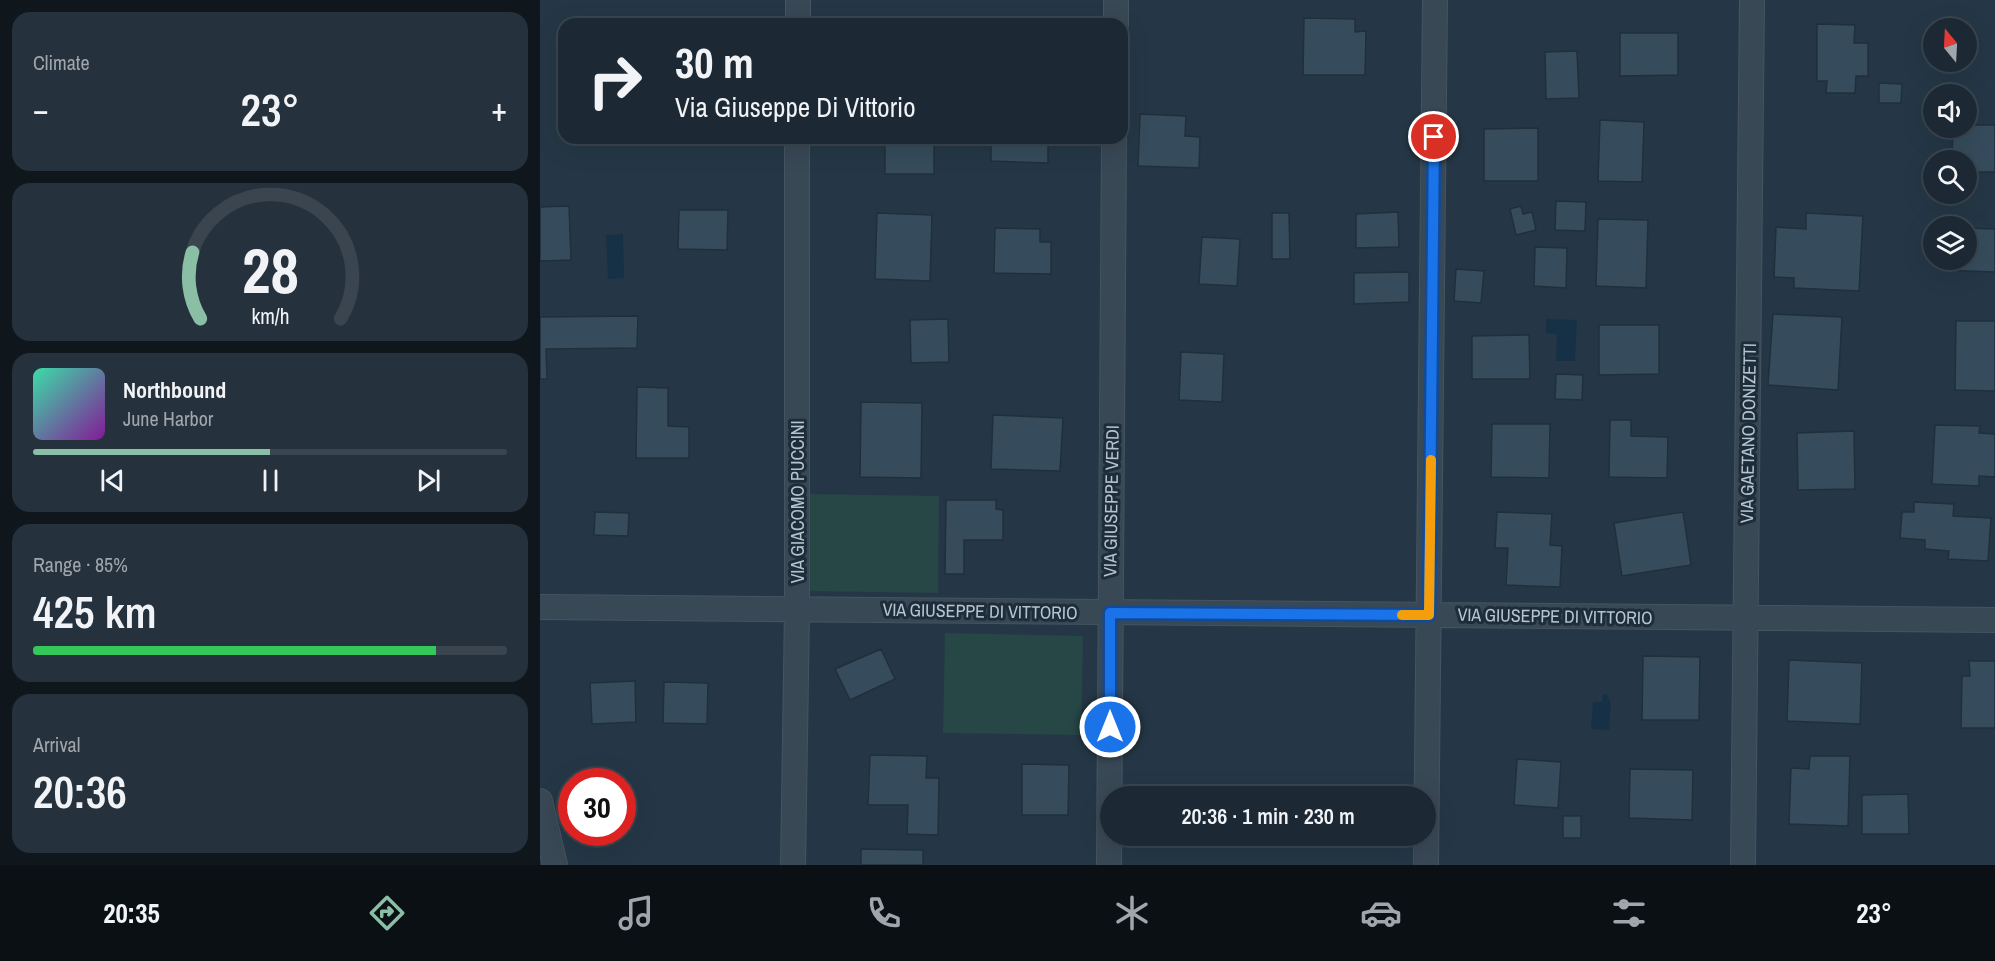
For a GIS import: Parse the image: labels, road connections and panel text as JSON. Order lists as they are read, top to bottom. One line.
{"streets":{"street":["VIA GAETANO DONIZETTI","VIA GIUSEPPE VERDI","VIA GIACOMO PUCCINI","VIA GIUSEPPE DI VITTORIO"]},"crossings":[["VIA GAETANO DONIZETTI","VIA GIUSEPPE DI VITTORIO"],["VIA GIUSEPPE VERDI","VIA GIUSEPPE DI VITTORIO"],["VIA GIACOMO PUCCINI","VIA GIUSEPPE DI VITTORIO"]],"north":"top","page":{"tile":["Climate",["Range · 85%","425 km"],["Arrival","20:36"]],"turn":["30 m","Via Giuseppe Di Vittorio"],"heat":["−","23°","+"],"song":["Northbound","June Harbor"],"limit":"30","trip":"20:36 · 1 min · 230 m","tabs":["20:35","23°"],"gauge":["28","km/h"]}}
